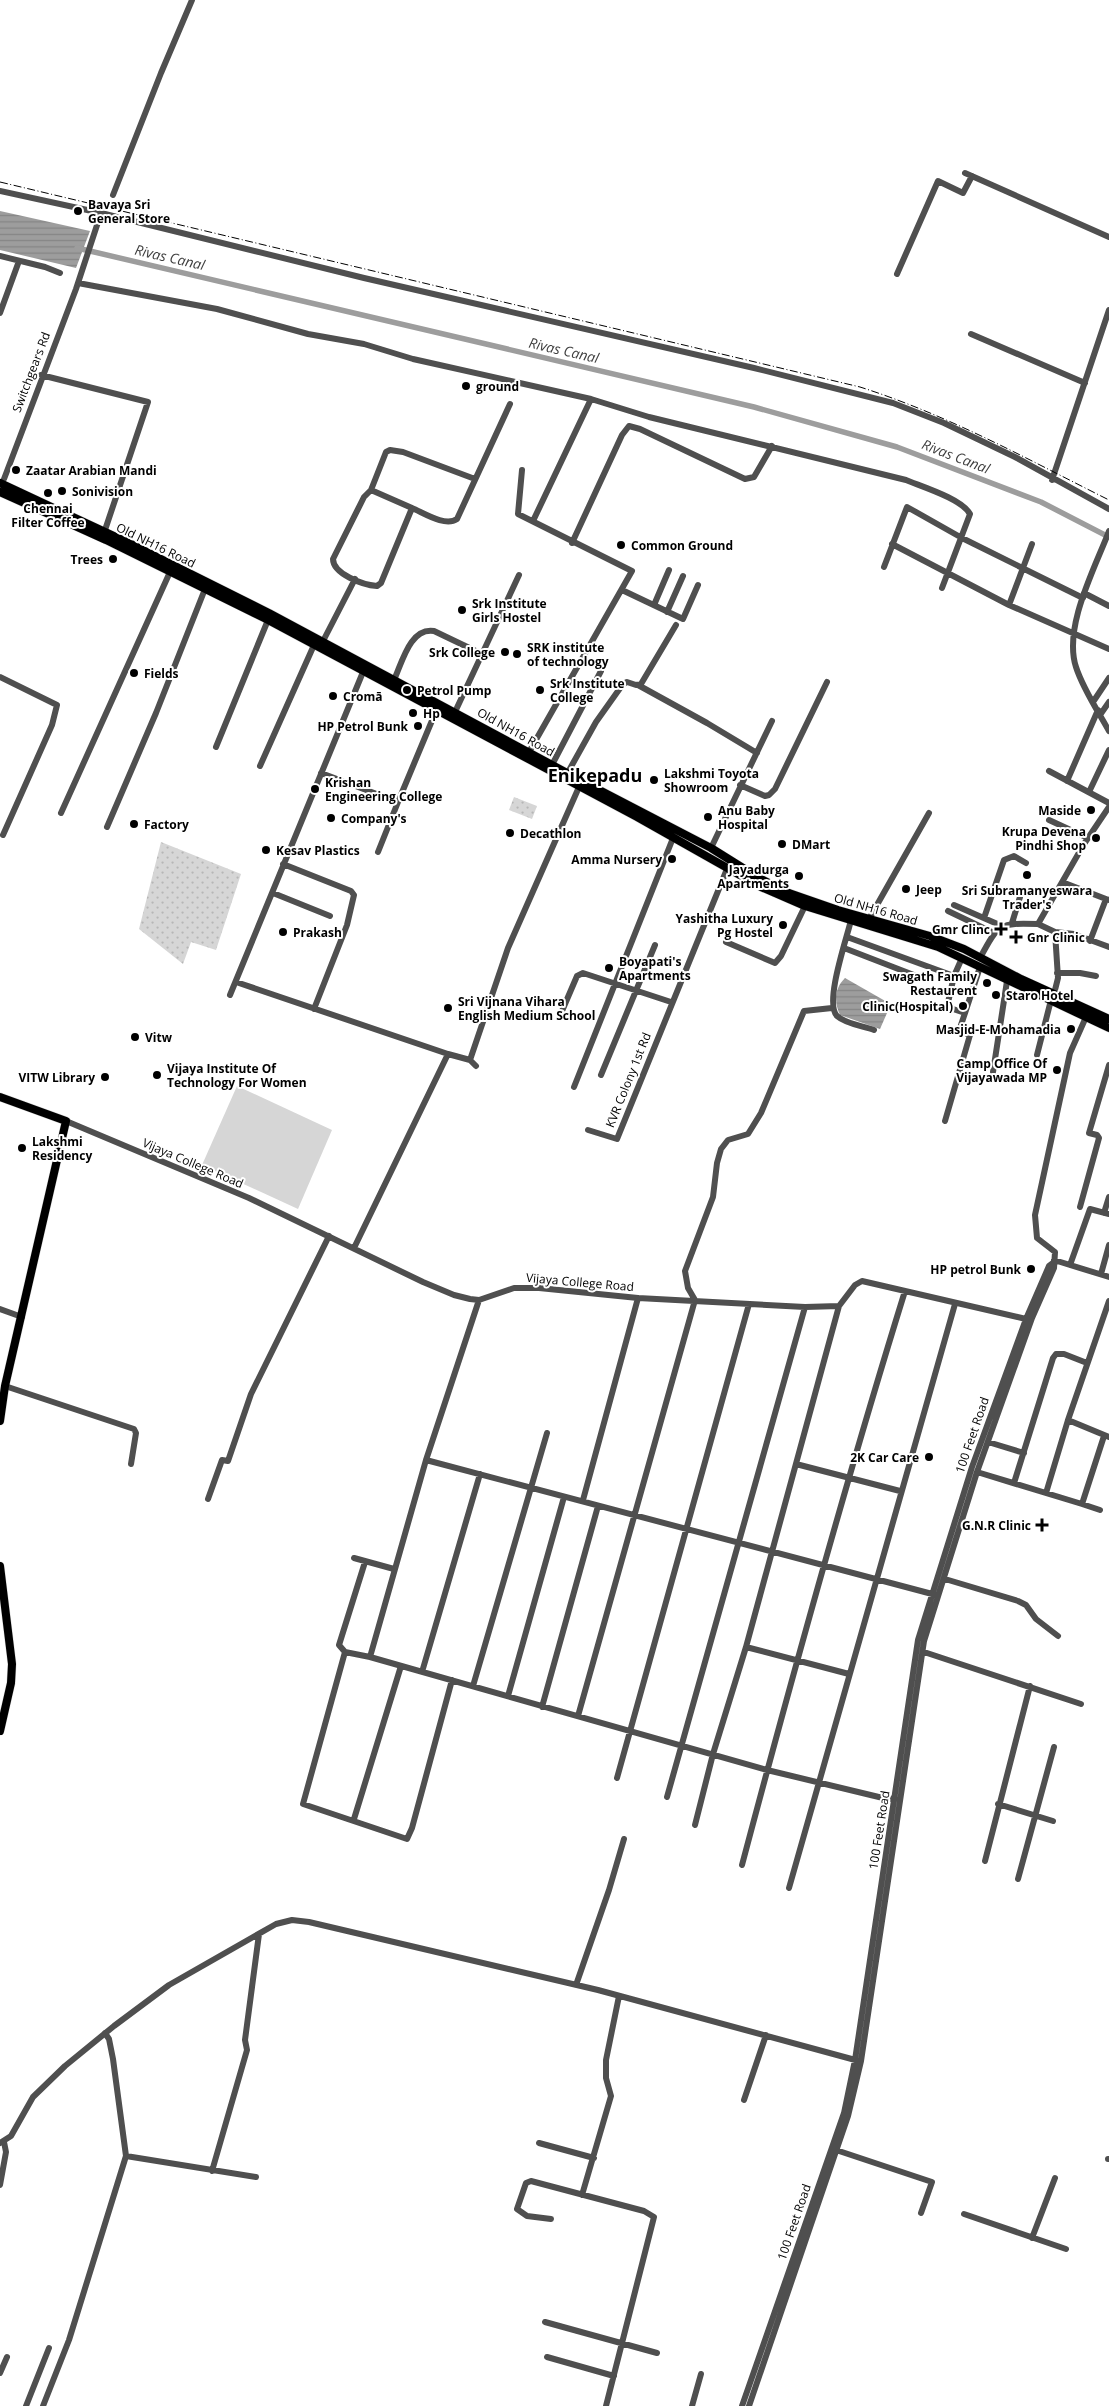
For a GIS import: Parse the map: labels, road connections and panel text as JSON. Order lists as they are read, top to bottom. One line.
{"streets":{"main road":["Old NH16 Road"],"street":["Switchgears Rd","KVR Colony 1st Rd","Vijaya College Road","100 Feet Road"]},"crossings":[["Switchgears Rd","Old NH16 Road"]],"districts":["Enikepadu"],"water":["Rivas Canal"],"places":{"other":["Bavaya Sri General Store","ground","Zaatar Arabian Mandi","Sonivision","Chennai Filter Coffee","Common Ground","Trees","Srk Institute Girls Hostel","Srk College","SRK institute of technology","Fields","Petrol Pump","Srk Institute College","Cromā","Hp","HP Petrol Bunk","Lakshmi Toyota Showroom","Krishan Engineering College","Maside","Anu Baby Hospital","Company's","Factory","Decathlon","Krupa Devena Pindhi Shop","DMart","Kesav Plastics","Amma Nursery","Sri Subramanyeswara Trader's","Jayadurga Apartments","Jeep","Yashitha Luxury Pg Hostel","Prakash","Boyapati's Apartments","Swagath Family Restaurent","Staro Hotel","Clinic(Hospital)","Sri Vijnana Vihara English Medium School","Masjid-E-Mohamadia","Vitw","Camp Office Of Vijayawada MP","Vijaya Institute Of Technology For Women","VITW Library","Lakshmi Residency","HP petrol Bunk","2K Car Care"],"health":["Gmr Clinc","Gnr Clinic","G.N.R Clinic"]}}
